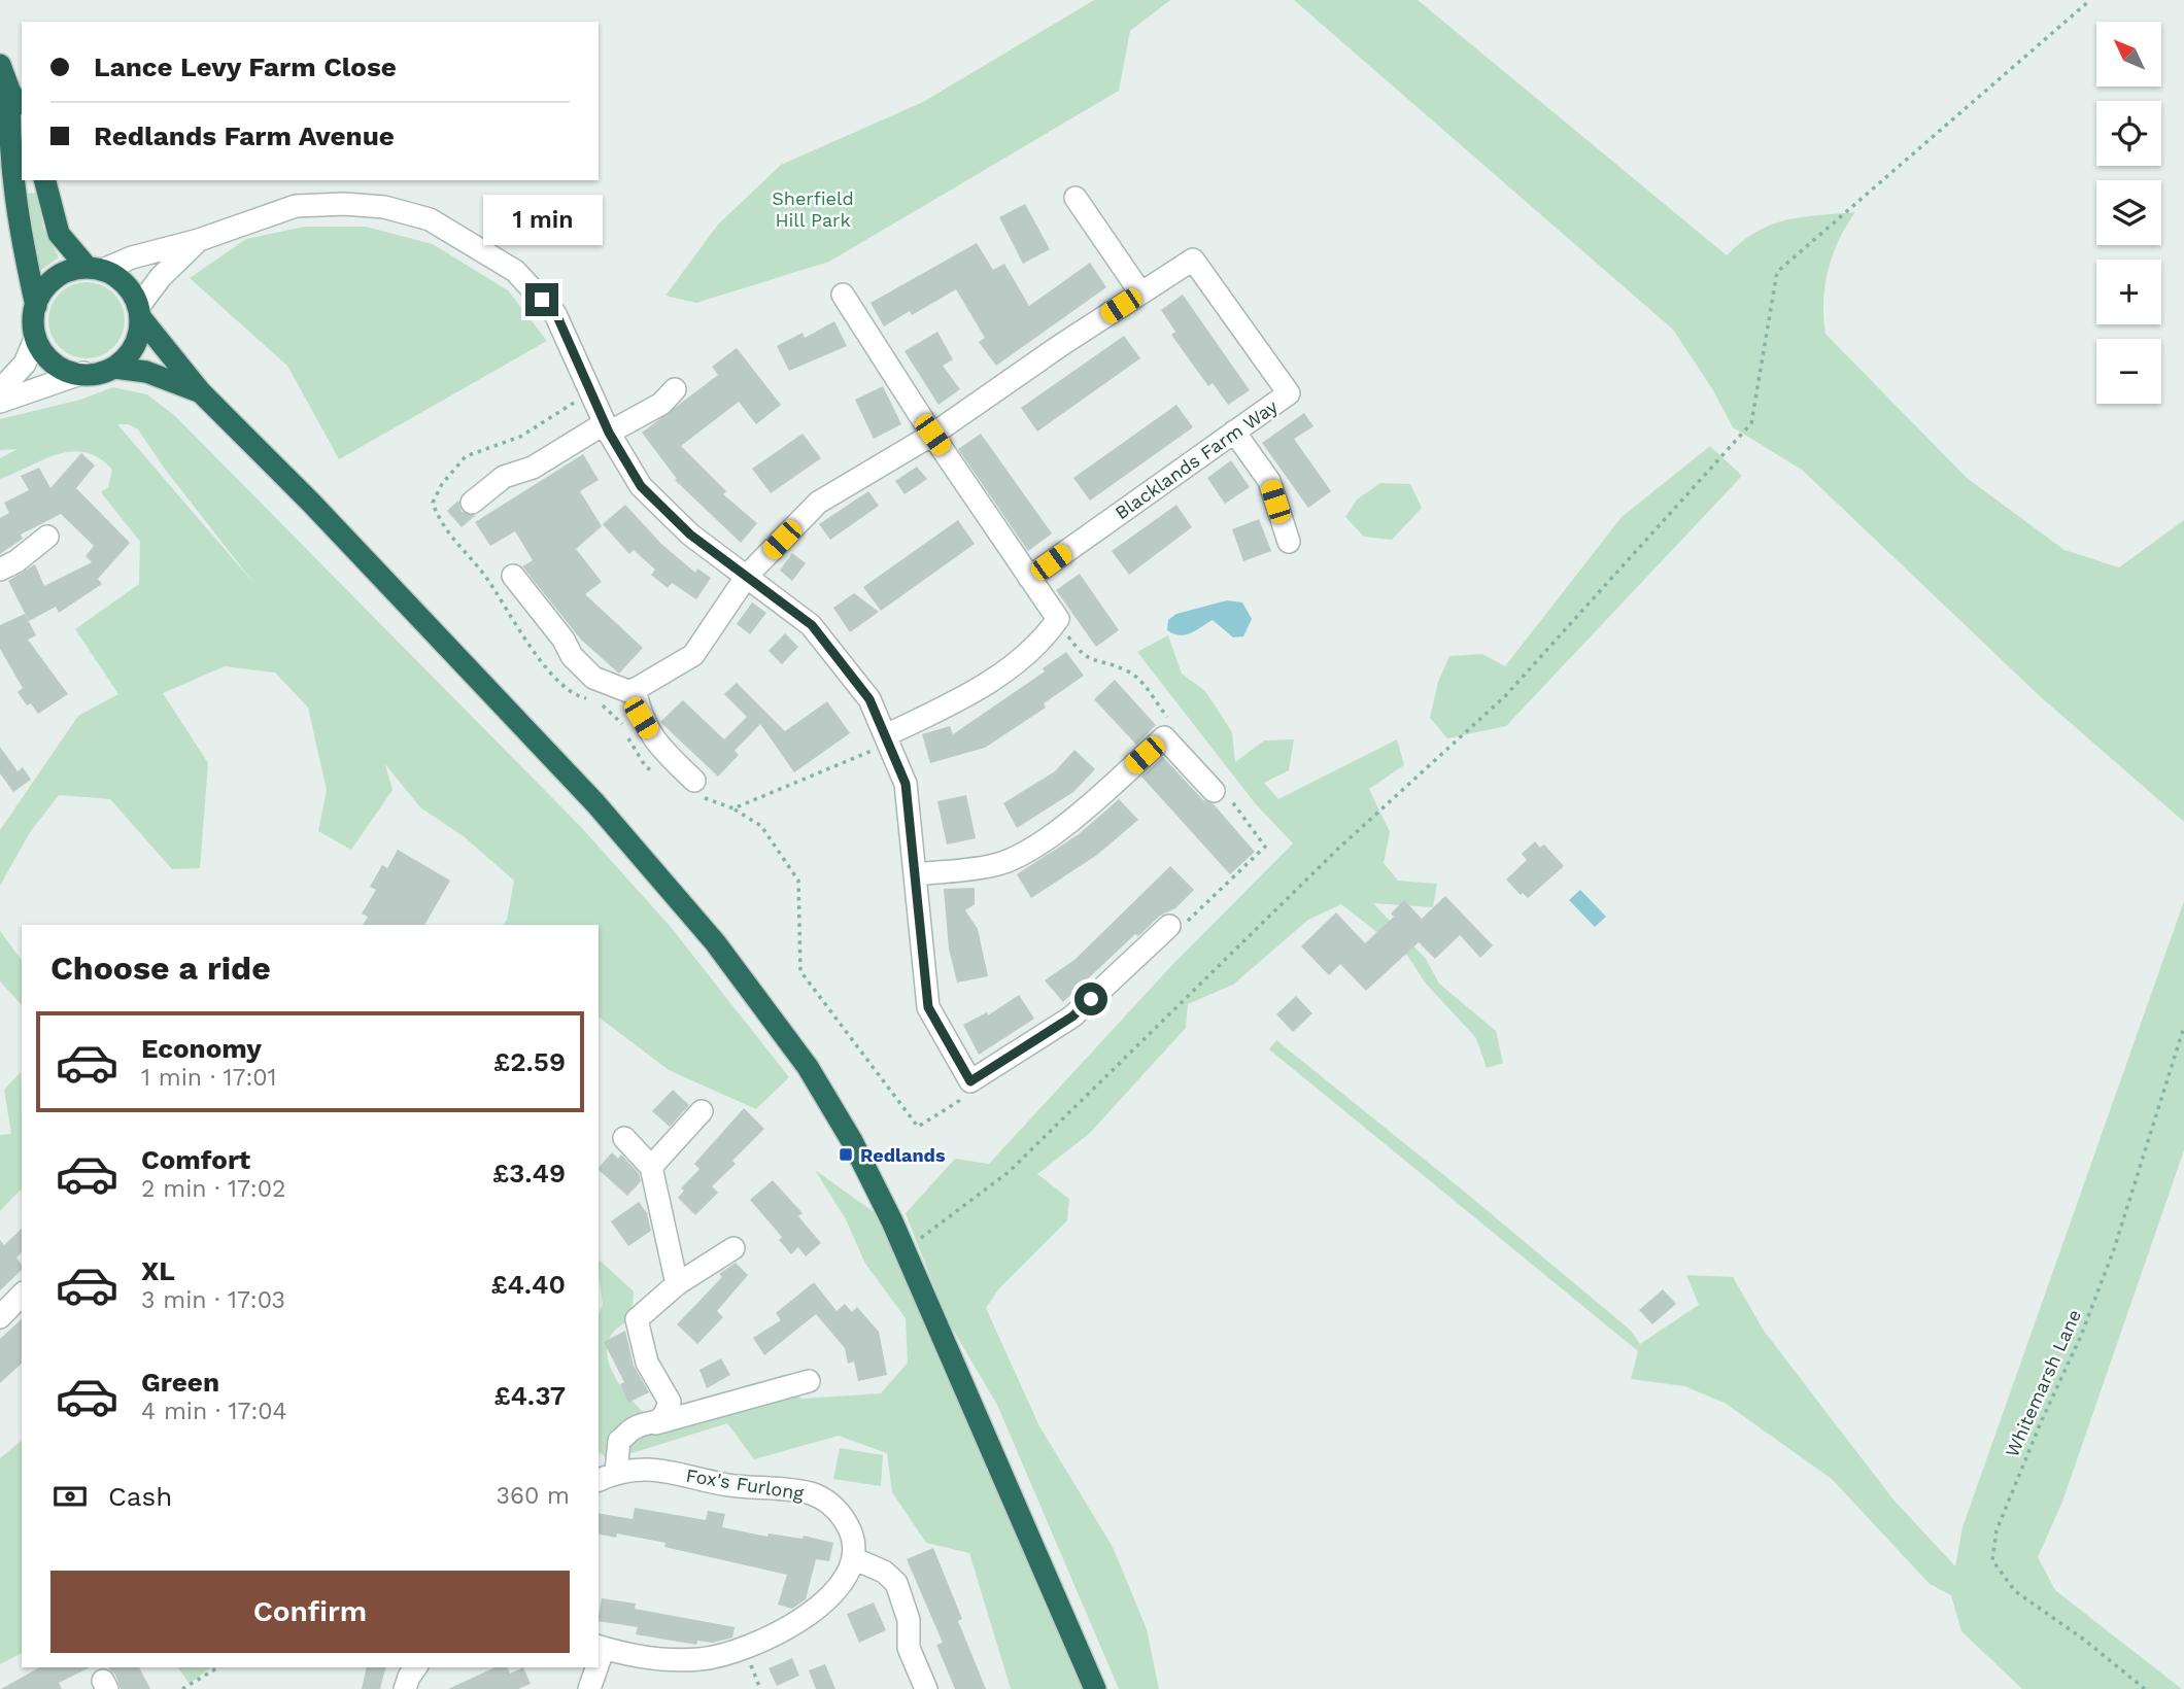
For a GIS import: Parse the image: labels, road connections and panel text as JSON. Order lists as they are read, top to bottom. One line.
{"streets":{"street":["Blacklands Farm Way","Fox's Furlong"],"path":["Whitemarsh Lane"]},"parks":["Sherfield Hill Park"],"places":{"transit":["Redlands"]},"north":"top left","page":{"map_buttons":["+","−"],"banner":["Lance Levy Farm Close","Redlands Farm Avenue"],"bubble":"1 min","heading":"Choose a ride","list":[{"name":"Economy","note":"1 min · 17:01","value":"£2.59"},{"name":"Comfort","note":"2 min · 17:02","value":"£3.49"},{"name":"XL","note":"3 min · 17:03","value":"£4.40"},{"name":"Green","note":"4 min · 17:04","value":"£4.37"}],"pay":["Cash","360 m"],"buttons":"Confirm"}}
